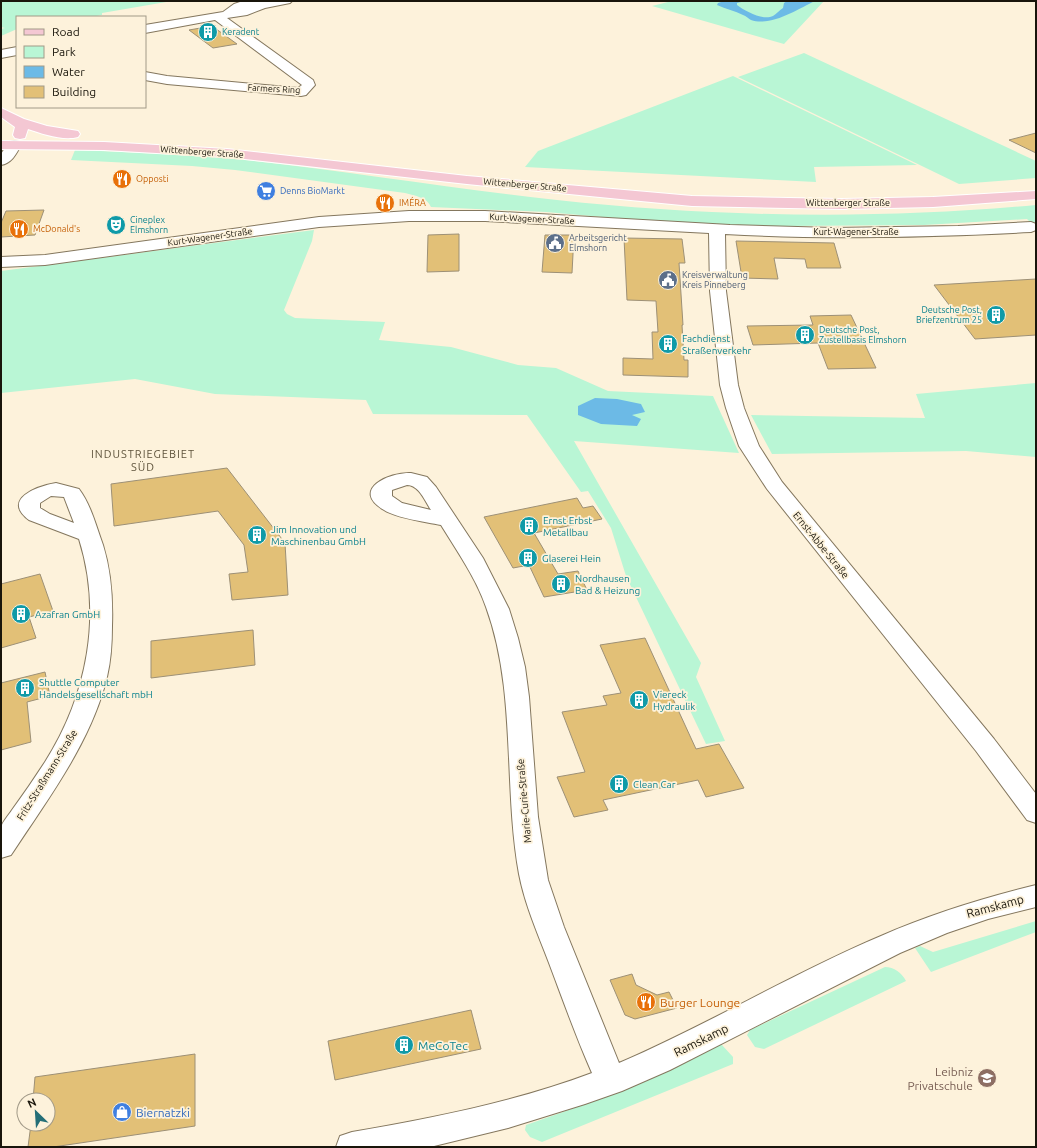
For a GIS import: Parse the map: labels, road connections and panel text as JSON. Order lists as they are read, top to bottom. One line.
{"streets":{"main road":["Wittenberger Straße"],"street":["Farmers Ring","Kurt-Wagener-Straße","Ernst-Abbe-Straße","Fritz-Straßmann-Straße","Marie-Curie-Straße","Ramskamp"]},"crossings":[["Kurt-Wagener-Straße","Ernst-Abbe-Straße"],["Marie-Curie-Straße","Ramskamp"]],"districts":["INDUSTRIEGEBIET SÜD"],"places":{"building":["Keradent","Deutsche Post, Briefzentrum 25","Deutsche Post, Zustellbasis Elmshorn","Fachdienst Straßenverkehr","Ernst Erbst Metallbau","Jim Innovation und Maschinenbau GmbH","Glaserei Hein","Nordhausen Bad & Heizung","Azafran GmbH","Shuttle Computer Handelsgesellschaft mbH","Viereck Hydraulik","Clean Car","MeCoTec"],"restaurant":["Opposti","IMÉRA","McDonald's","Burger Lounge"],"supermarket":["Denns BioMarkt"],"theatre":["Cineplex Elmshorn"],"public building":["Arbeitsgericht Elmshorn","Kreisverwaltung Kreis Pinneberg"],"school or university":["Leibniz Privatschule"],"shop":["Biernatzki"]},"legend":["Road","Park","Water","Building"],"north":"top left"}
